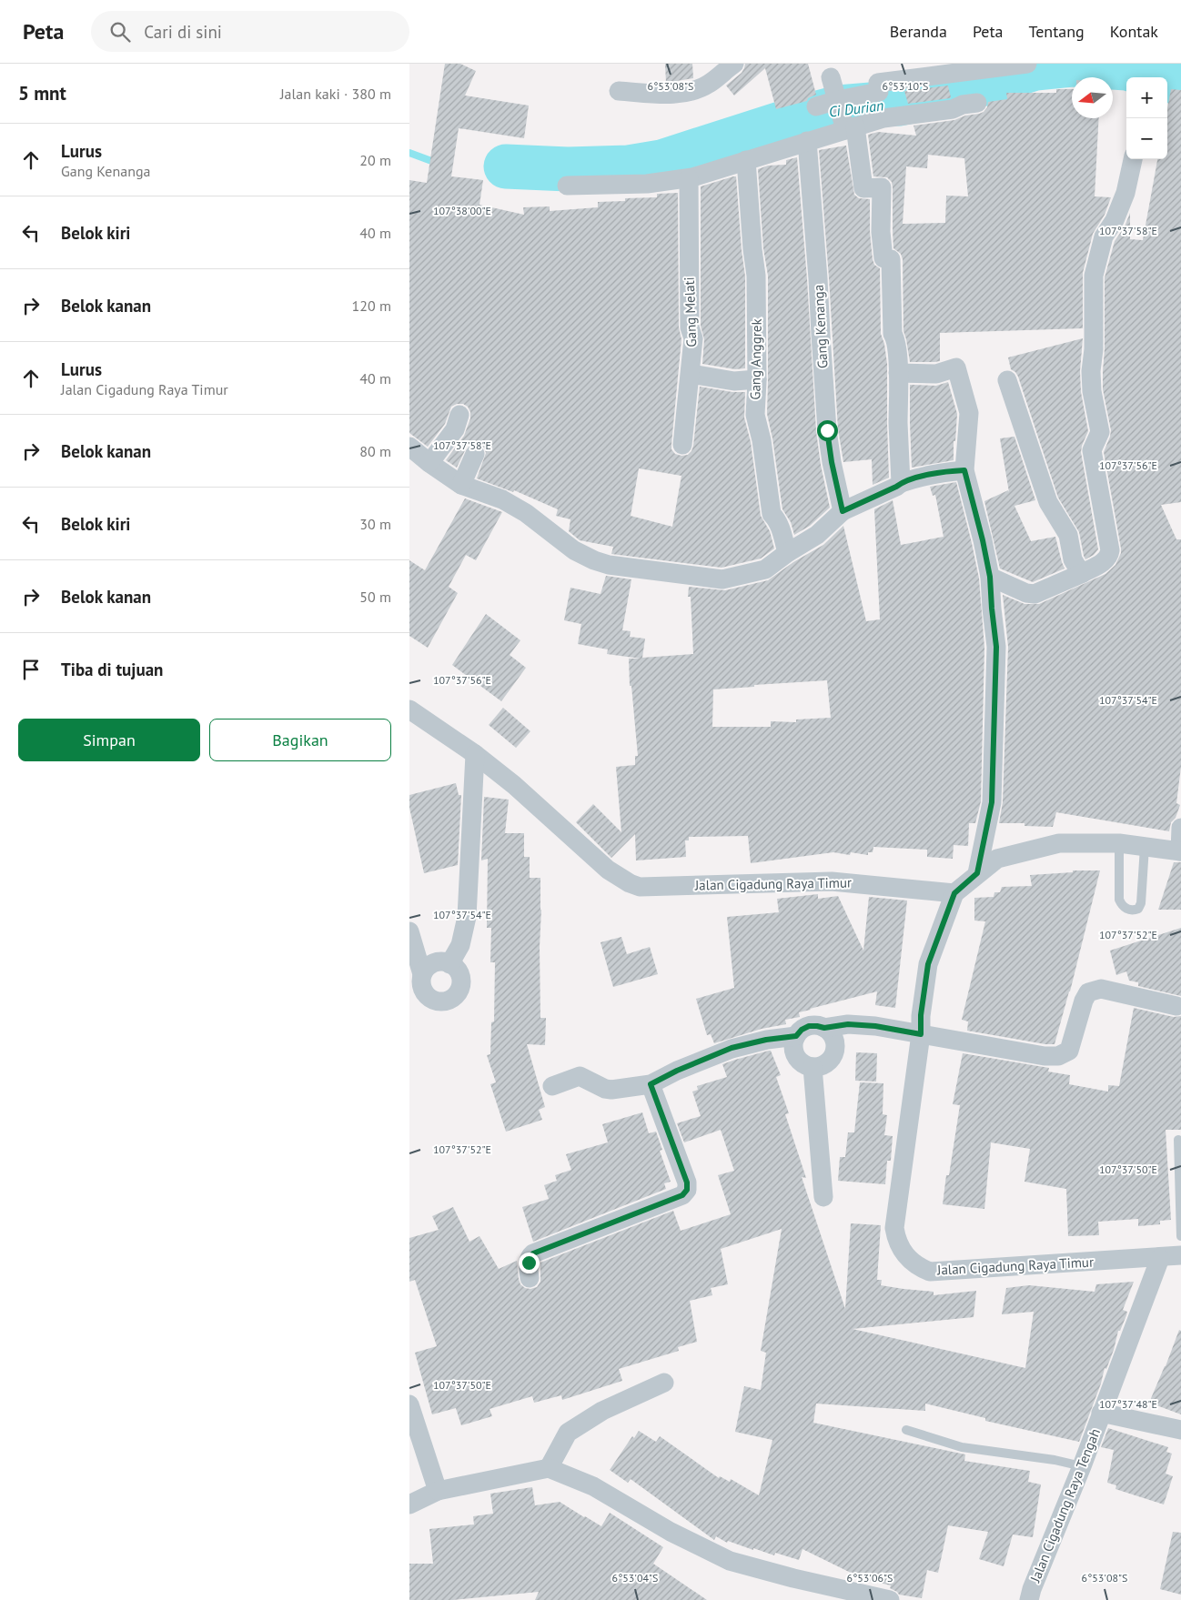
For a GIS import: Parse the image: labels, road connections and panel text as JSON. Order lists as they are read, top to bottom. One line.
{"streets":{"street":["Gang Melati","Gang Kenanga","Gang Anggrek","Jalan Cigadung Raya Timur","Jalan Cigadung Raya Tengah"]},"crossings":[["Jalan Cigadung Raya Timur","Jalan Cigadung Raya Tengah"]],"water":["Ci Durian"],"north":"left","page":{"header":"Peta","search":"Cari di sini","nav":["Beranda","Peta","Tentang","Kontak"],"heading":["5 mnt","Jalan kaki · 380 m"],"map_buttons":["+","−"],"list":[["Lurus","Gang Kenanga","20 m"],["Belok kiri","40 m"],["Belok kanan","120 m"],["Lurus","Jalan Cigadung Raya Timur","40 m"],["Belok kanan","80 m"],["Belok kiri","30 m"],["Belok kanan","50 m"],"Tiba di tujuan"],"buttons":["Simpan","Bagikan"]},"coordinates":["6°53'08\"S","6°53'10\"S","107°38'00\"E","107°37'58\"E","107°37'56\"E","107°37'54\"E","107°37'52\"E","107°37'50\"E","107°37'48\"E","6°53'04\"S","6°53'06\"S"]}
